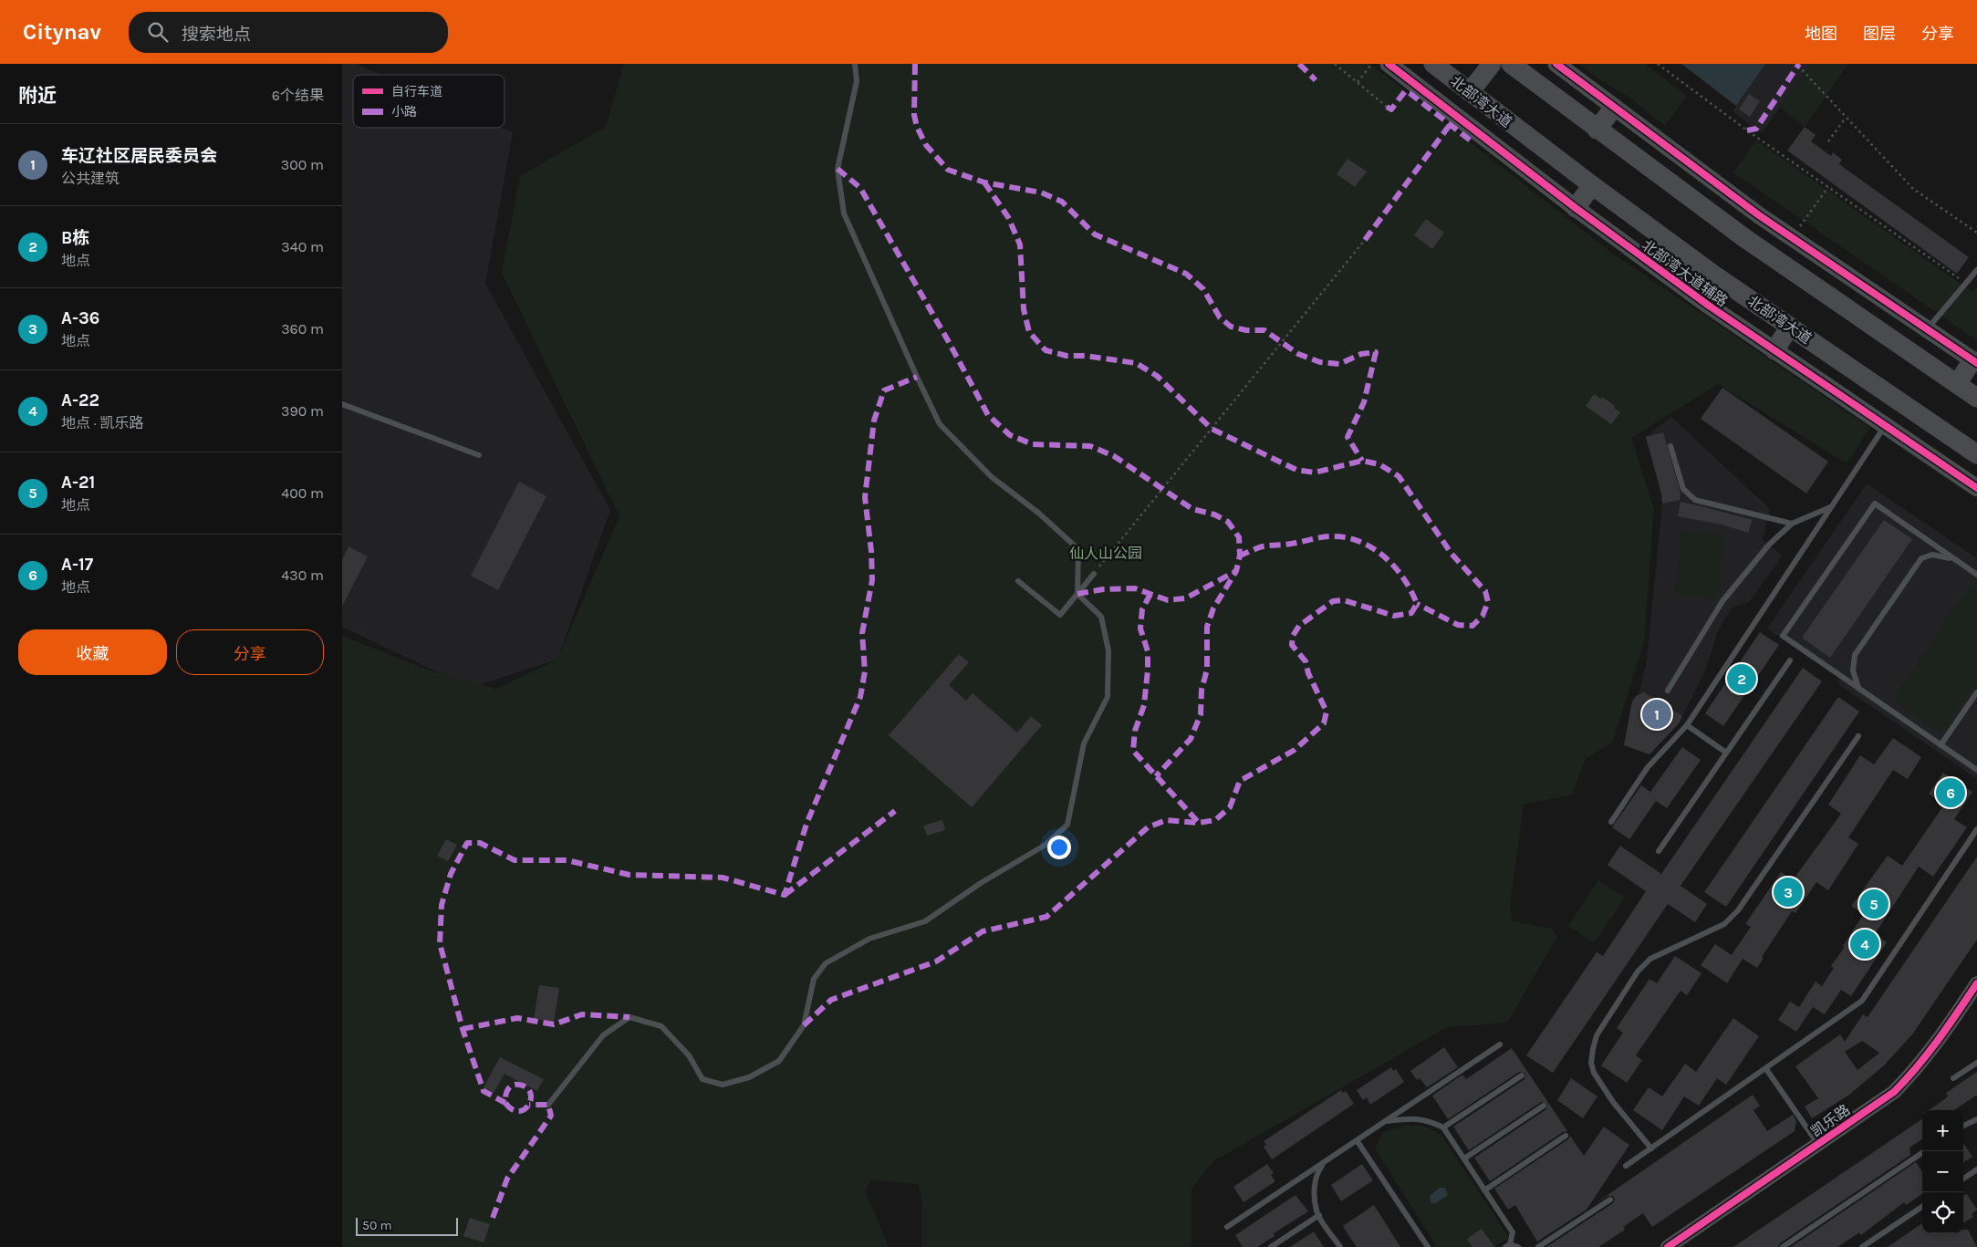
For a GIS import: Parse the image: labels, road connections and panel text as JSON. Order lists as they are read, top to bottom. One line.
{"streets":{"highway":["北部湾大道"],"main road":["北部湾大道辅路"],"street":["凯乐路"]},"parks":["仙人山公园"],"legend":["自行车道","小路"],"scale_bar":"50 m","page":{"header":"Citynav","search":"搜索地点","nav":["地图","图层","分享"],"heading":["附近","6个结果"],"list":[{"mark":"1","name":"车辽社区居民委员会","note":"公共建筑","value":"300 m"},{"mark":"2","name":"B栋","note":"地点","value":"340 m"},{"mark":"3","name":"A-36","note":"地点","value":"360 m"},{"mark":"4","name":"A-22","note":"地点 · 凯乐路","value":"390 m"},{"mark":"5","name":"A-21","note":"地点","value":"400 m"},{"mark":"6","name":"A-17","note":"地点","value":"430 m"}],"buttons":["收藏","分享"],"pins":["2","1","6","3","5","4"],"map_buttons":["+","−"],"scale":"50 m"}}
